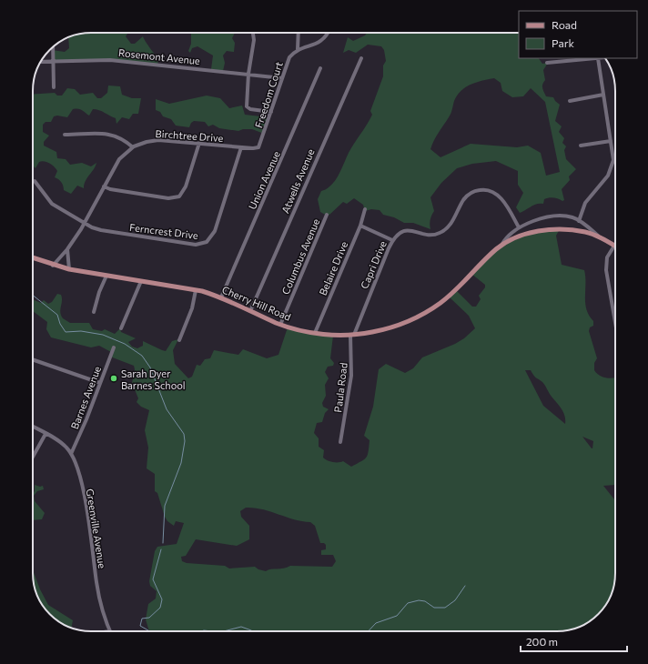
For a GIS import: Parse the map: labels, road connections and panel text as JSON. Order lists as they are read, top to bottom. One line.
{"streets":{"main road":["Cherry Hill Road"],"street":["Rosemont Avenue","Freedom Court","Birchtree Drive","Union Avenue","Atwells Avenue","Ferncrest Drive","Columbus Avenue","Capri Drive","Belaire Drive","Paula Road","Barnes Avenue","Greenville Avenue"]},"crossings":[["Rosemont Avenue","Freedom Court"],["Freedom Court","Birchtree Drive"],["Birchtree Drive","Ferncrest Drive"],["Birchtree Drive","Cherry Hill Road"],["Union Avenue","Cherry Hill Road"],["Atwells Avenue","Cherry Hill Road"],["Columbus Avenue","Cherry Hill Road"],["Capri Drive","Cherry Hill Road"],["Capri Drive","Paula Road"],["Belaire Drive","Cherry Hill Road"],["Cherry Hill Road","Paula Road"],["Barnes Avenue","Greenville Avenue"]],"places":["Sarah Dyer Barnes School"],"legend":["Road","Park"],"scale_bar":"200 m"}
